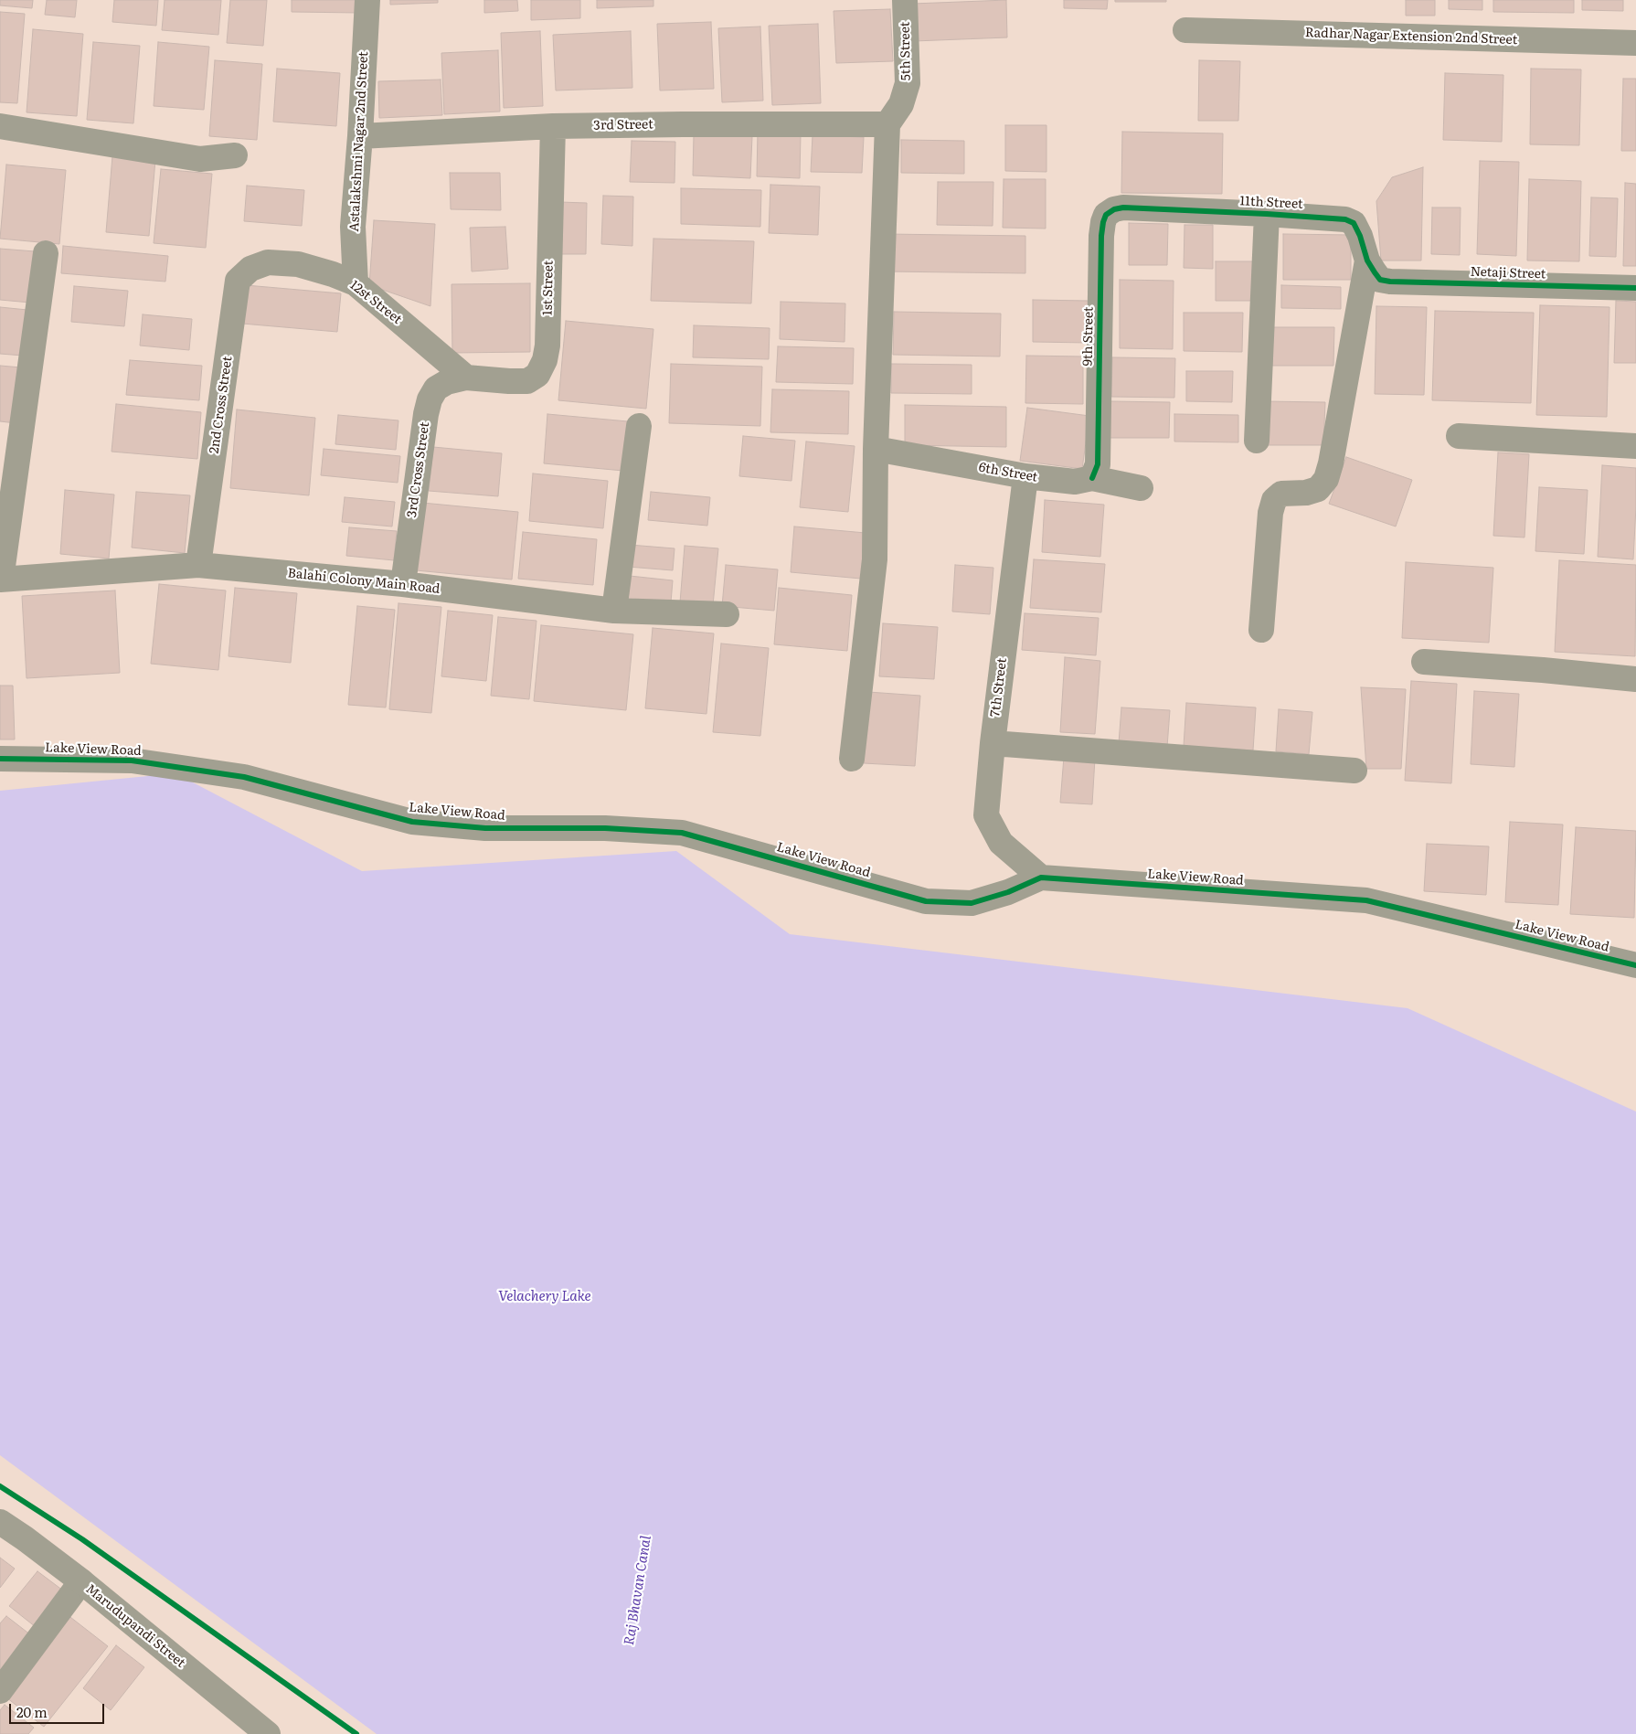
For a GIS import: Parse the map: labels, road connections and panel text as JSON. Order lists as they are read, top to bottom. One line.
{"streets":{"street":["Radhar Nagar Extension 2nd Street","5th Street","3rd Street","Astalakshmi Nagar 2nd Street","11th Street","Netaji Street","1st Street","12st Street","9th Street","2nd Cross Street","3rd Cross Street","6th Street","Balahi Colony Main Road","7th Street","Lake View Road","Marudupandi Street"]},"crossings":[["5th Street","3rd Street"],["3rd Street","Astalakshmi Nagar 2nd Street"],["3rd Street","1st Street"],["Astalakshmi Nagar 2nd Street","12st Street"],["11th Street","Netaji Street"],["11th Street","9th Street"],["1st Street","12st Street"],["1st Street","3rd Cross Street"],["12st Street","2nd Cross Street"],["12st Street","3rd Cross Street"],["9th Street","6th Street"],["2nd Cross Street","Balahi Colony Main Road"],["3rd Cross Street","Balahi Colony Main Road"],["6th Street","7th Street"],["7th Street","Lake View Road"]],"water":["Velachery Lake","Raj Bhavan Canal"],"scale_bar":"20 m"}
